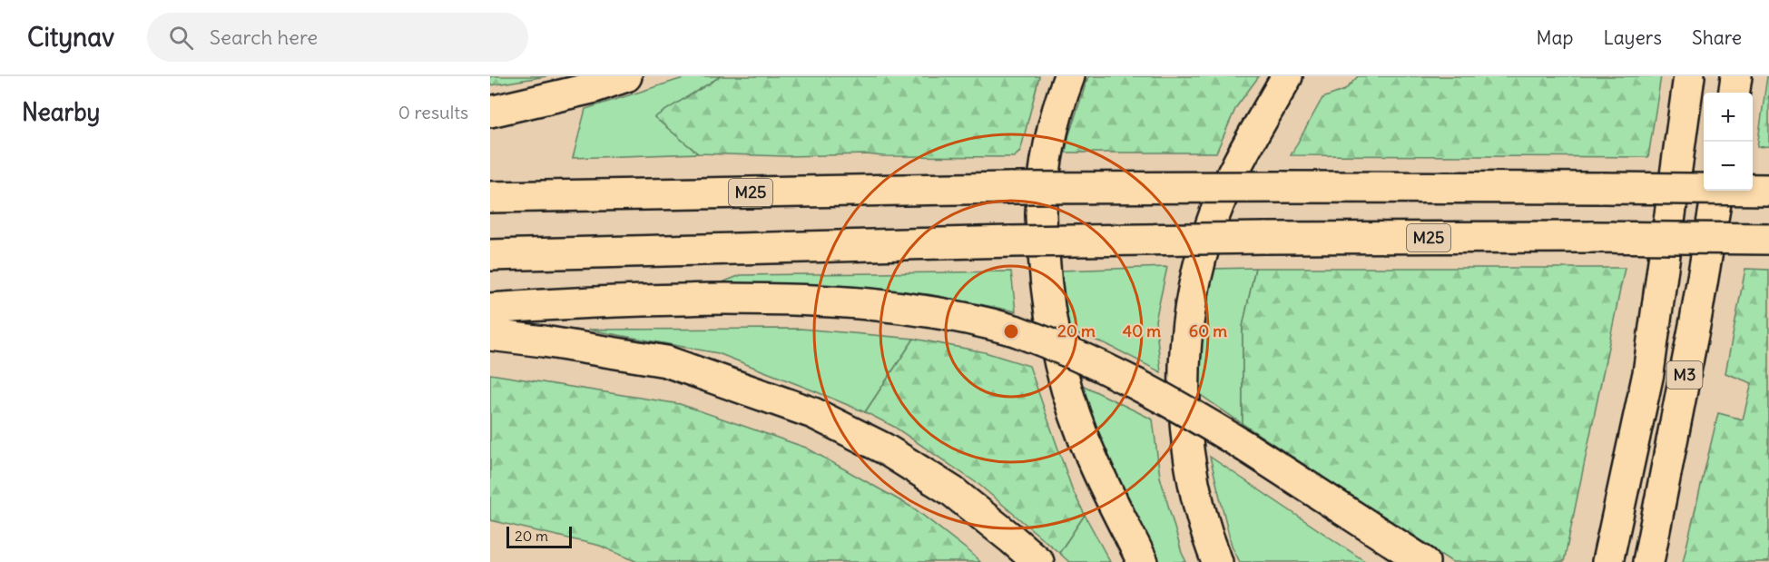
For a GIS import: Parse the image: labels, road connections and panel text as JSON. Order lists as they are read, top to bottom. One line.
{"streets":{"highway":["M25","M3"]},"scale_bar":"20 m","page":{"header":"Citynav","search":"Search here","nav":["Map","Layers","Share"],"heading":["Nearby","0 results"],"map_buttons":["+","−"],"scale":"20 m"},"rings":["20 m","40 m","60 m"]}
